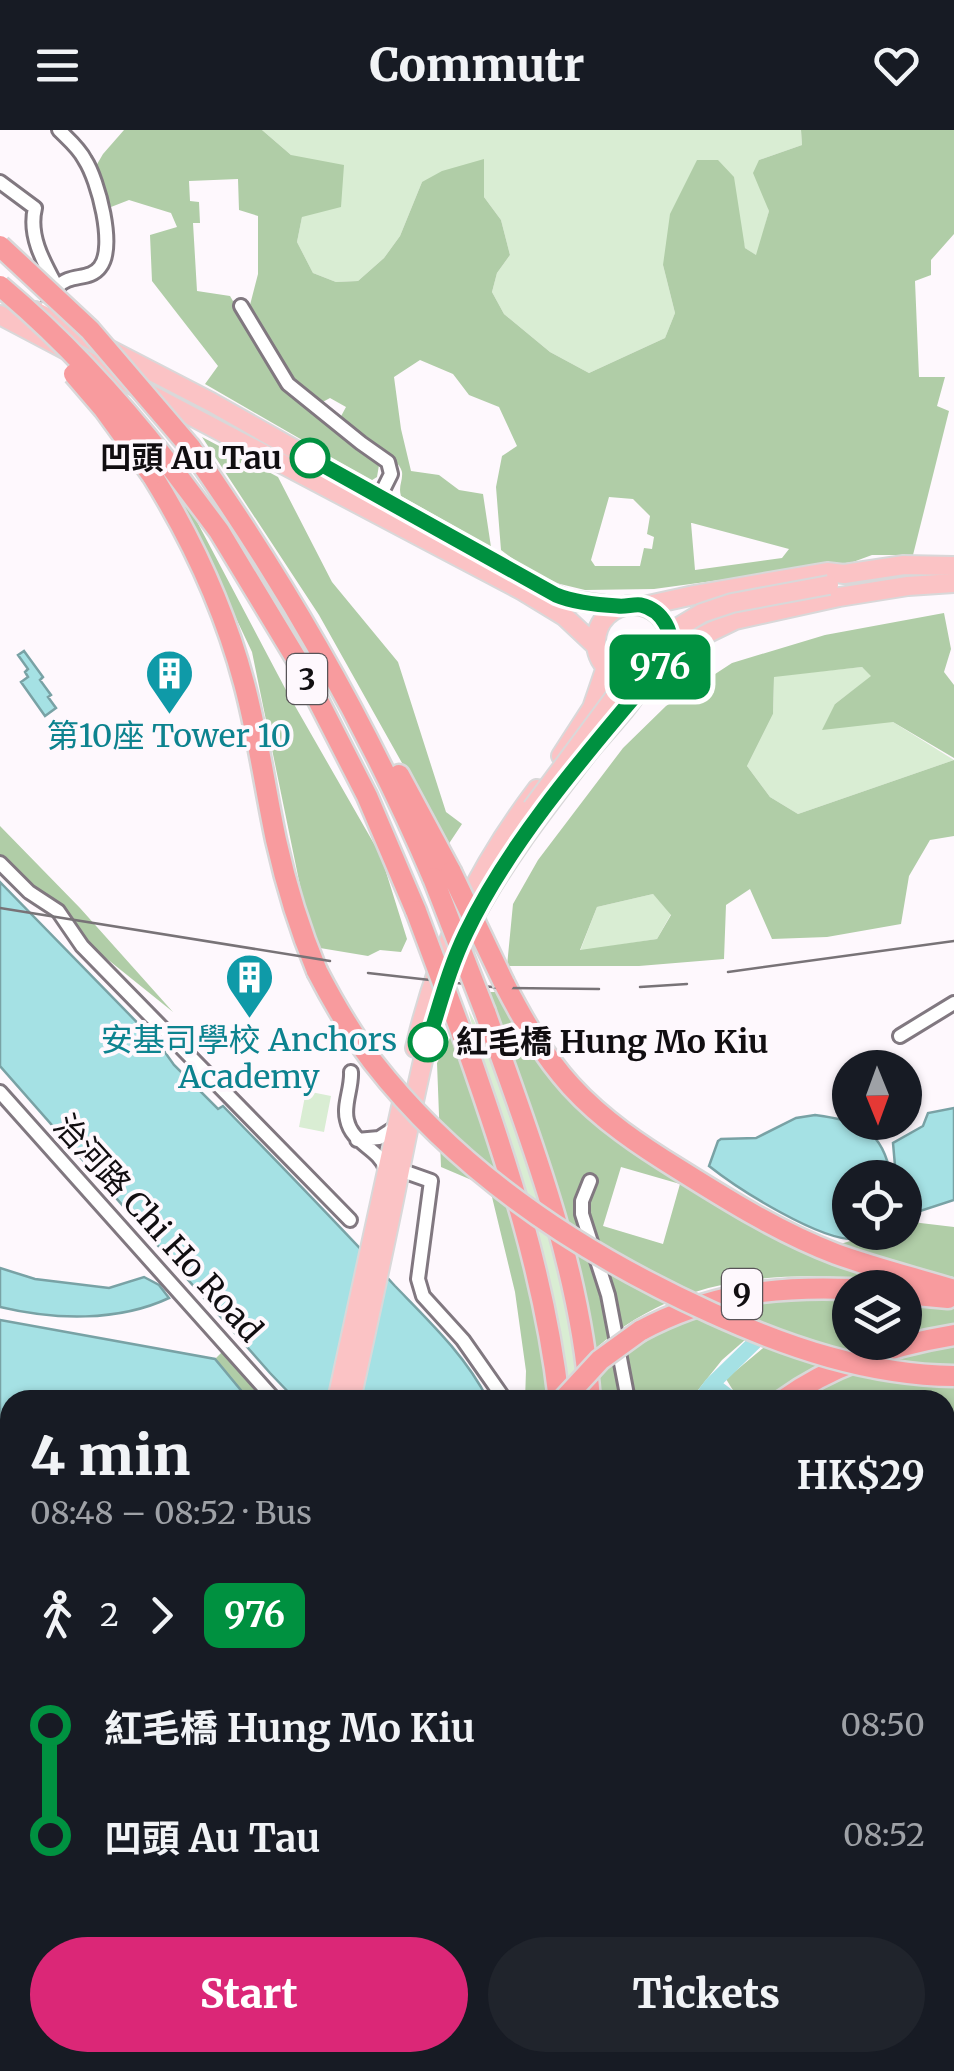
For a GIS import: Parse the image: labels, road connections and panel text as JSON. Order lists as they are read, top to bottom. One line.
{"streets":{"highway":["3","9"],"street":["治河路 Chi Ho Road"]},"places":{"other":["凹頭 Au Tau","紅毛橋 Hung Mo Kiu"],"building":["第10座 Tower 10","安基司學校 Anchors Academy"]},"lines":["bus line 976"],"north":"bottom","page":{"header":"Commutr","on_map":"976","heading":["4 min","08:48 – 08:52 · Bus","HK$29"],"legs":["2","976"],"list":[{"name":"紅毛橋 Hung Mo Kiu","value":"08:50"},{"name":"凹頭 Au Tau","value":"08:52"}],"buttons":["Start","Tickets"]}}
